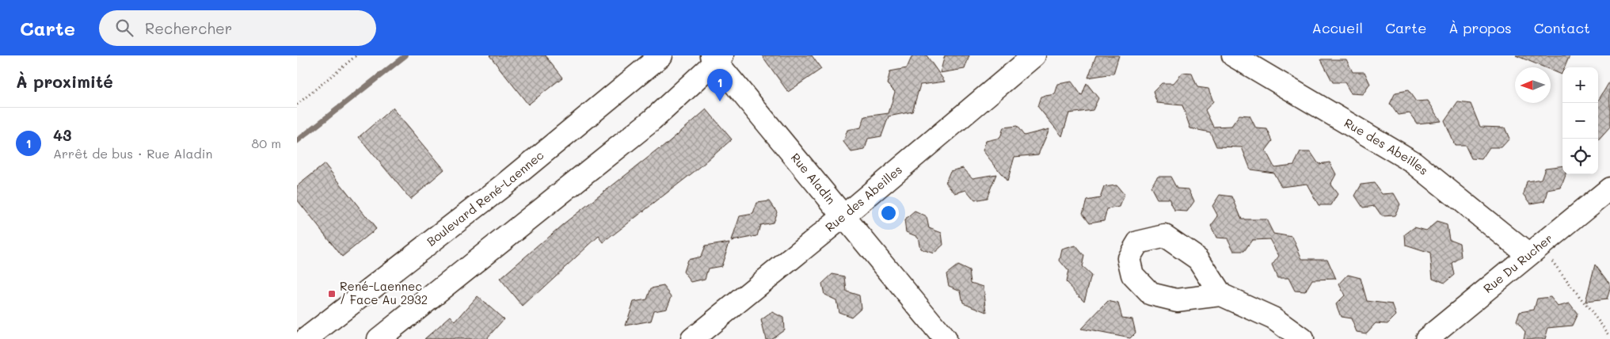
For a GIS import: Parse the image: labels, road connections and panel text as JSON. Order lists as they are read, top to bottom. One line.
{"streets":{"street":["Rue des Abeilles","Rue Aladin","Boulevard René-Laennec","Rue Du Rucher"]},"crossings":[["Rue des Abeilles","Rue Aladin"],["Rue des Abeilles","Rue Du Rucher"]],"places":{"transit":["René-Laennec / Face Au 2932"]},"north":"left","page":{"header":"Carte","search":"Rechercher","nav":["Accueil","Carte","À propos","Contact"],"heading":"À proximité","map_buttons":["+","−"],"pins":"1","list":[{"mark":"1","name":"43","note":"Arrêt de bus · Rue Aladin","value":"80 m"}]}}
